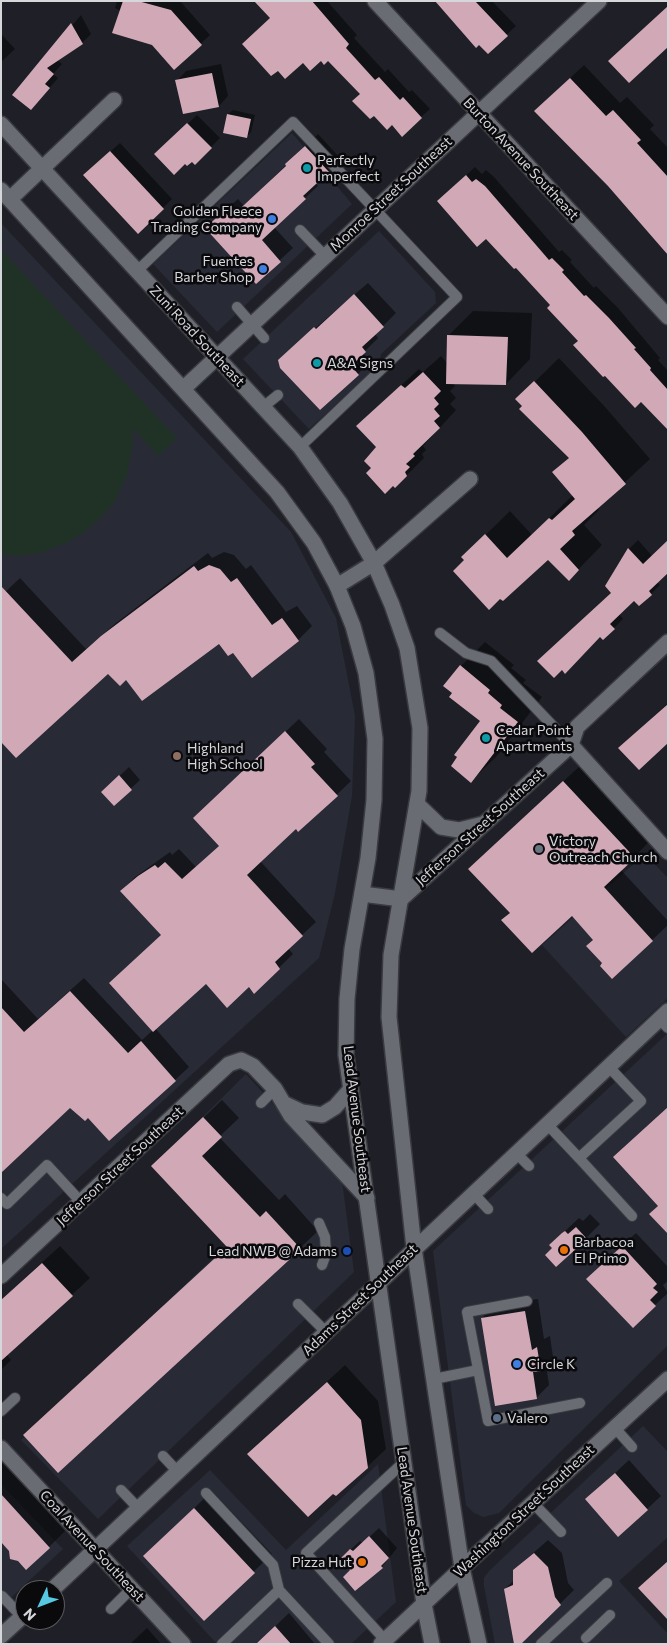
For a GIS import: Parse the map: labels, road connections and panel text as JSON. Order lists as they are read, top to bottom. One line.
{"streets":{"street":["Burton Avenue Southeast","Monroe Street Southeast","Zuni Road Southeast","Jefferson Street Southeast","Lead Avenue Southeast","Adams Street Southeast","Washington Street Southeast","Coal Avenue Southeast"]},"crossings":[["Burton Avenue Southeast","Monroe Street Southeast"],["Monroe Street Southeast","Zuni Road Southeast"],["Monroe Street Southeast","Lead Avenue Southeast"],["Lead Avenue Southeast","Adams Street Southeast"],["Lead Avenue Southeast","Washington Street Southeast"],["Adams Street Southeast","Coal Avenue Southeast"]],"places":["Perfectly Imperfect","Golden Fleece Trading Company","Fuentes Barber Shop","A&A Signs","Cedar Point Apartments","Highland High School","Victory Outreach Church","Barbacoa El Primo","Lead NWB @ Adams","Circle K","Valero","Pizza Hut"],"north":"bottom left"}
